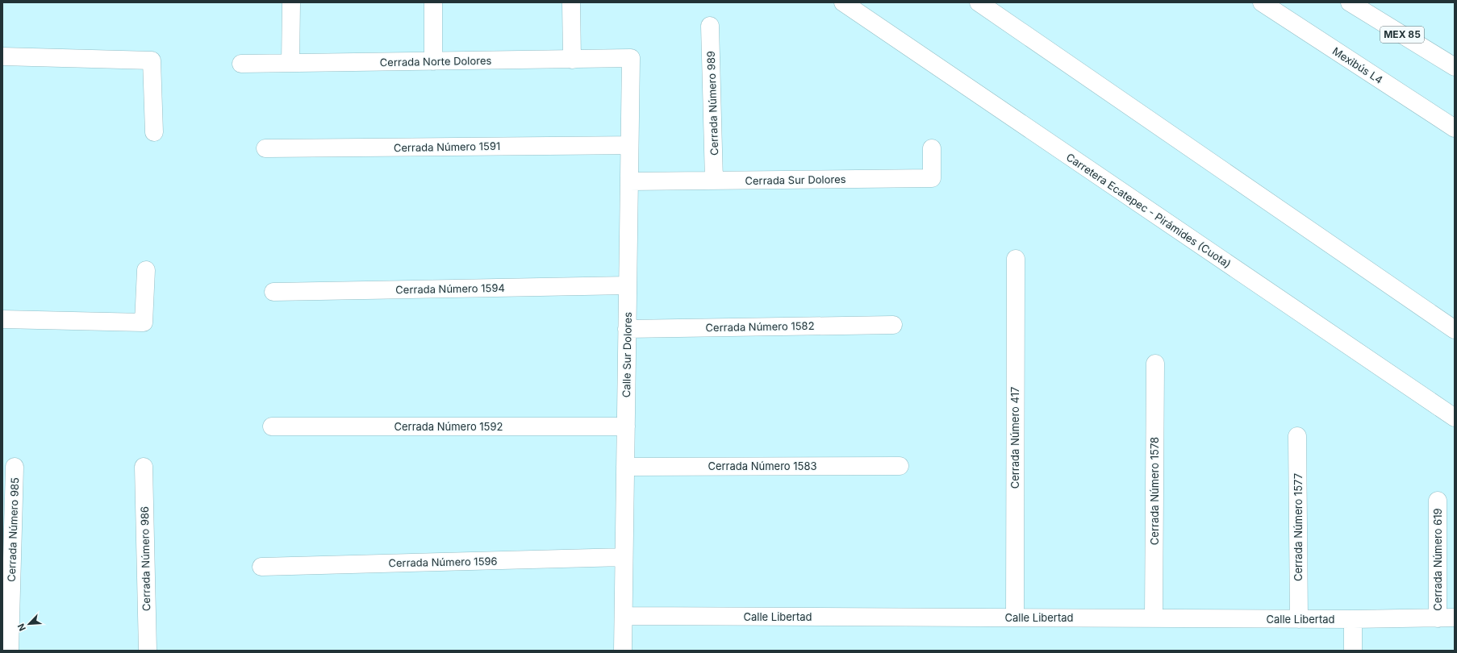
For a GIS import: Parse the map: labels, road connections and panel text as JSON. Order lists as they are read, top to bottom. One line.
{"streets":{"main road":["MEX 85","Cerrada Norte Dolores","Mexibús L4","Cerrada Número 989","Cerrada Número 1591","Cerrada Sur Dolores","Carretera Ecatepec - Pirámides (Cuota)","Cerrada Número 1594","Cerrada Número 1582","Calle Sur Dolores","Cerrada Número 1592","Cerrada Número 417","Cerrada Número 1583","Cerrada Número 1578","Cerrada Número 1577","Cerrada Número 985","Cerrada Número 986","Cerrada Número 619","Cerrada Número 1596","Calle Libertad"]},"crossings":[["Cerrada Norte Dolores","Calle Sur Dolores"],["Cerrada Número 989","Cerrada Sur Dolores"],["Cerrada Número 1591","Calle Sur Dolores"],["Cerrada Sur Dolores","Calle Sur Dolores"],["Cerrada Número 1594","Calle Sur Dolores"],["Cerrada Número 1582","Calle Sur Dolores"],["Calle Sur Dolores","Cerrada Número 1592"],["Calle Sur Dolores","Cerrada Número 1583"],["Calle Sur Dolores","Cerrada Número 1596"],["Calle Sur Dolores","Calle Libertad"],["Cerrada Número 417","Calle Libertad"],["Cerrada Número 1578","Calle Libertad"],["Cerrada Número 1577","Calle Libertad"],["Cerrada Número 619","Calle Libertad"]],"north":"bottom left"}
